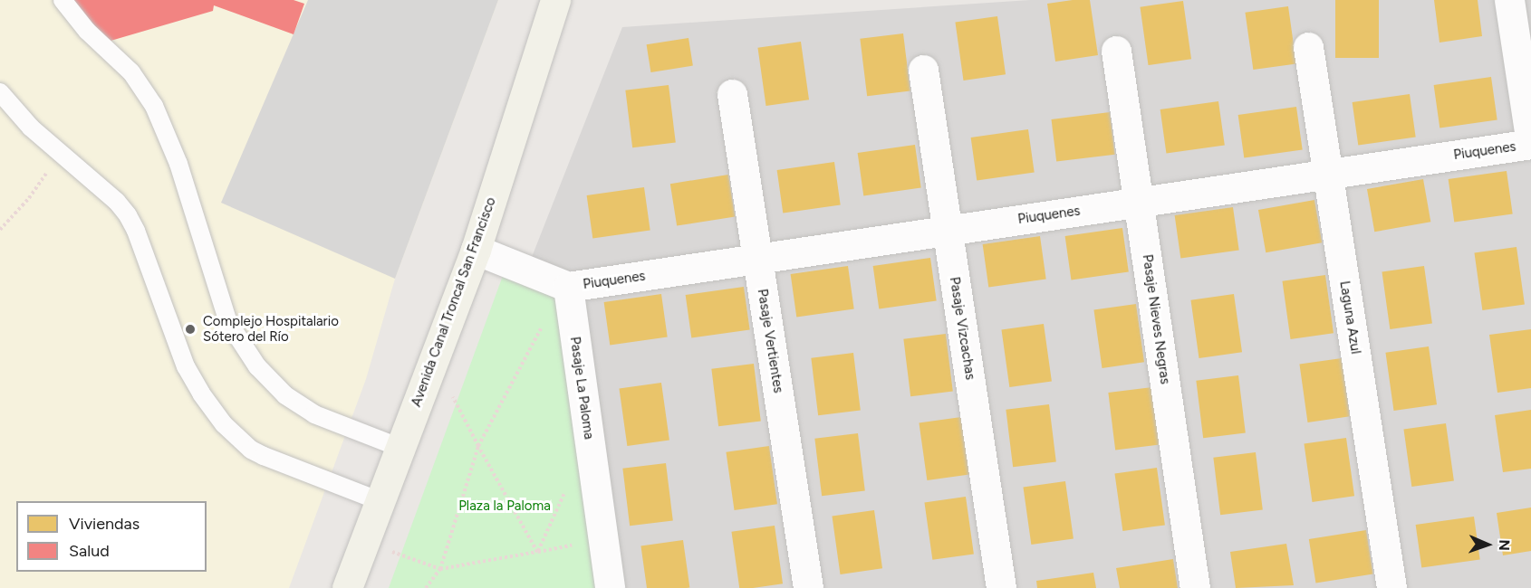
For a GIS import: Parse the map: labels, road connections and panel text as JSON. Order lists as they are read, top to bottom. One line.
{"streets":{"main road":["Avenida Canal Troncal San Francisco"],"street":["Piuquenes","Laguna Azul","Pasaje Nieves Negras","Pasaje Vizcachas","Pasaje Vertientes","Pasaje La Paloma"]},"crossings":[["Piuquenes","Laguna Azul"],["Piuquenes","Pasaje Nieves Negras"],["Piuquenes","Pasaje Vizcachas"],["Piuquenes","Pasaje Vertientes"],["Piuquenes","Pasaje La Paloma"]],"parks":["Plaza la Paloma"],"places":["Complejo Hospitalario Sótero del Río"],"legend":["Viviendas","Salud"],"north":"right"}
